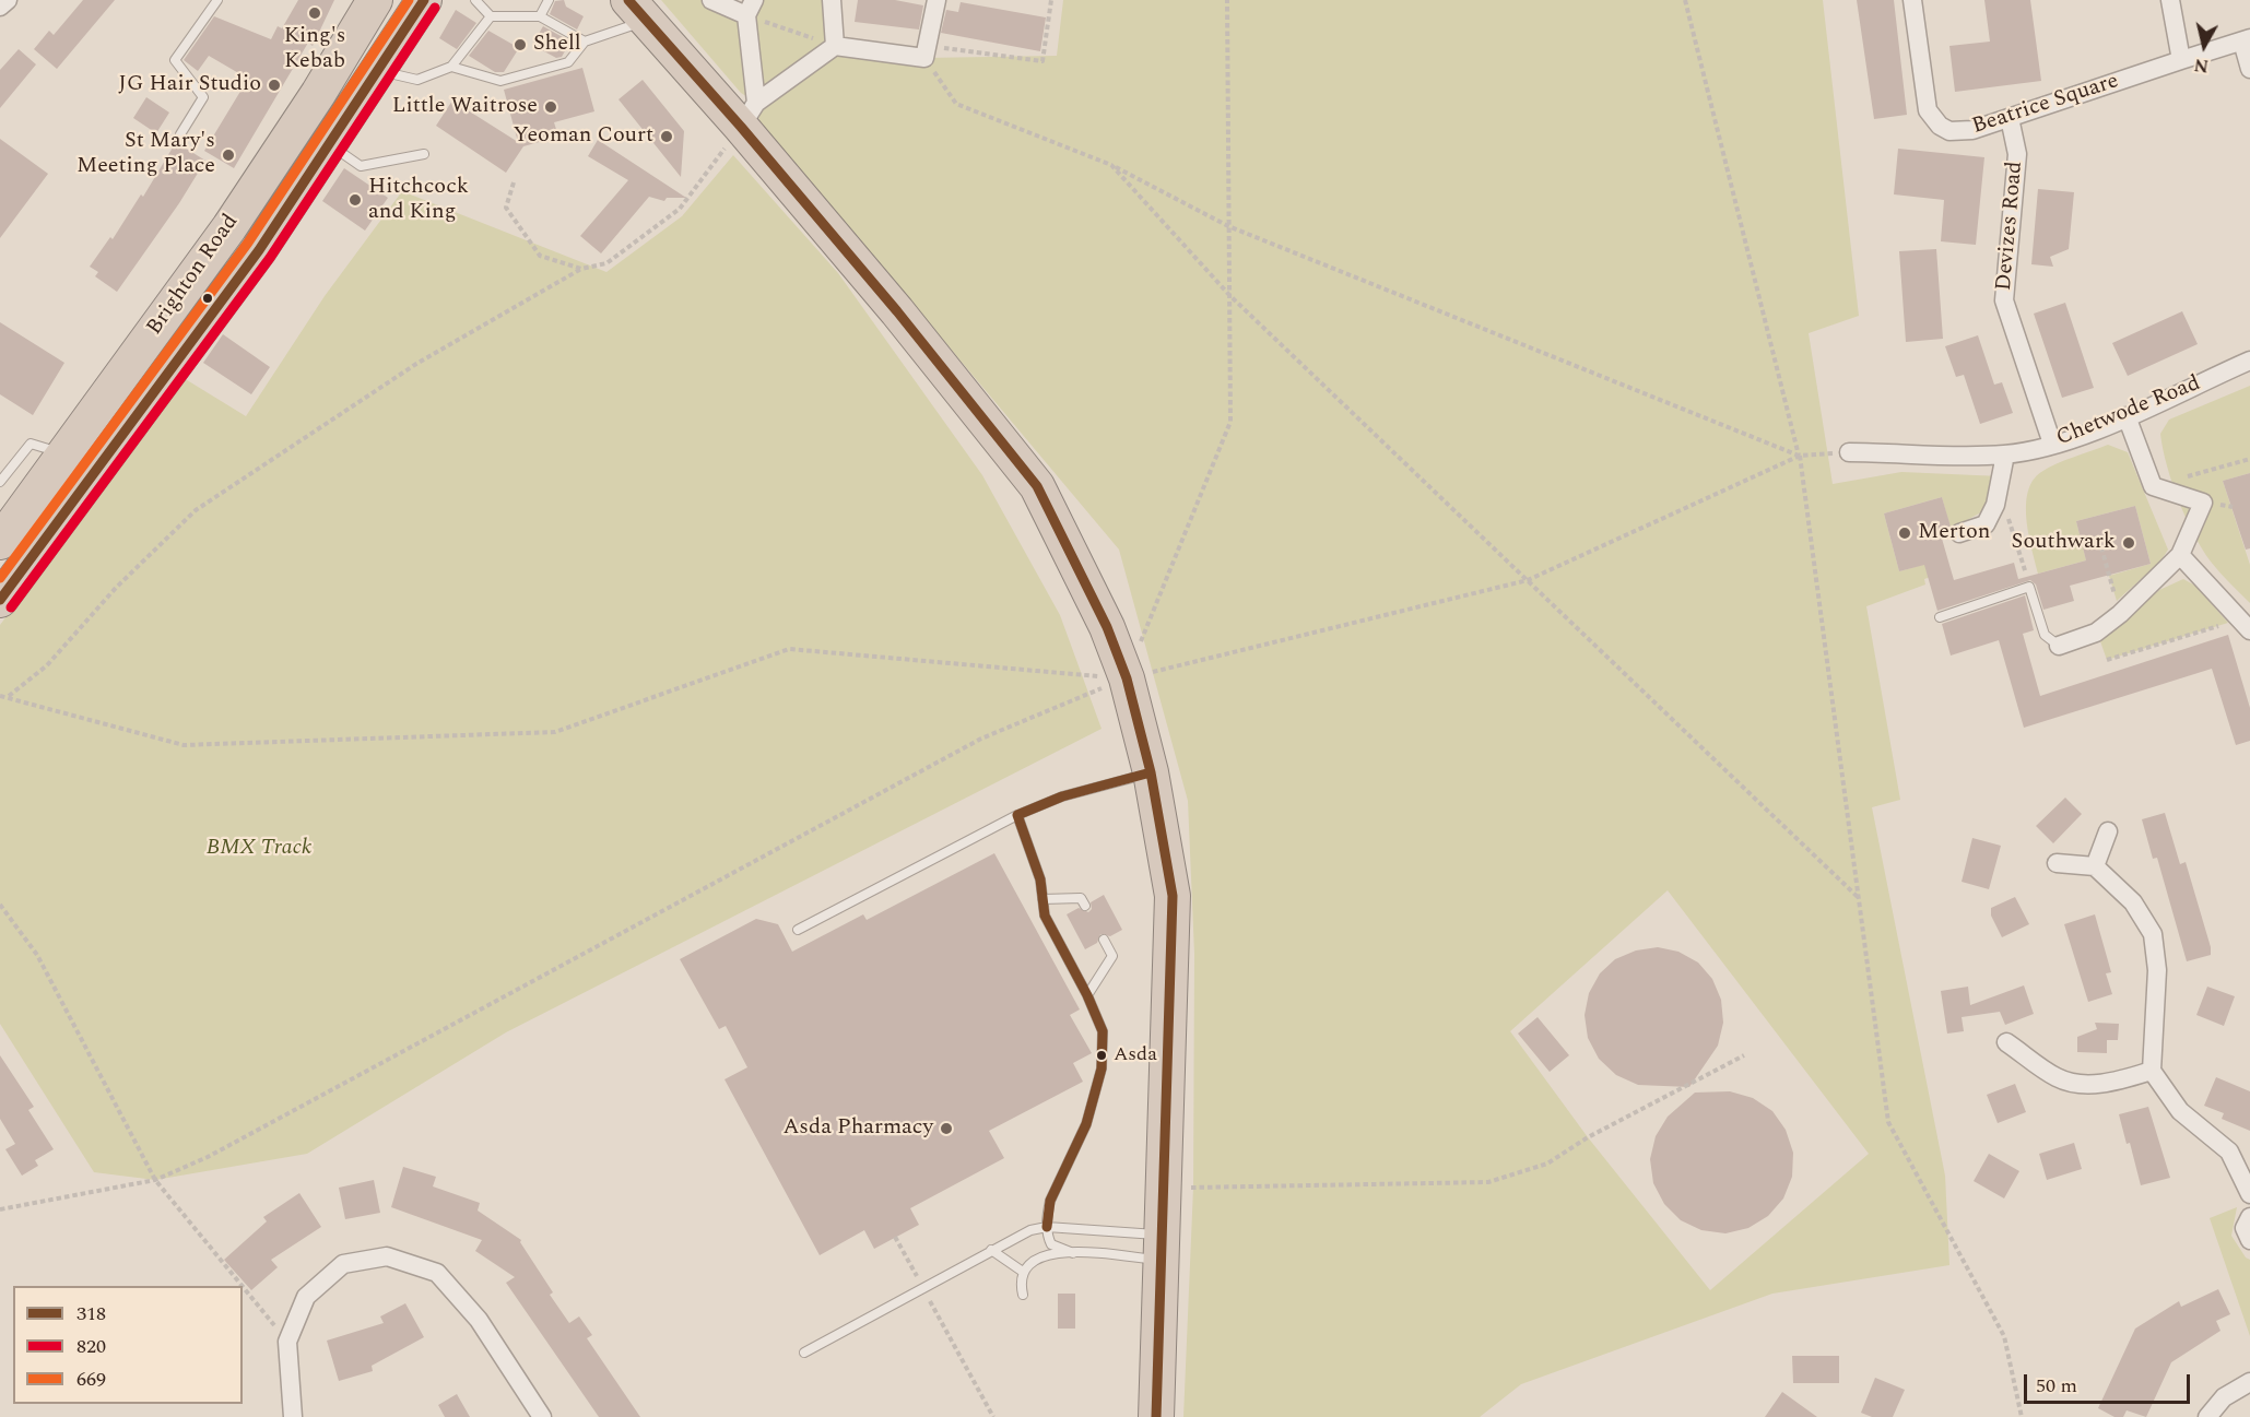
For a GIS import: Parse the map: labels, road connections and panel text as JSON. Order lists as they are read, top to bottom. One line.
{"streets":{"highway":["Brighton Road"],"street":["Beatrice Square","Devizes Road","Chetwode Road"]},"crossings":[["Beatrice Square","Devizes Road"],["Devizes Road","Chetwode Road"]],"parks":["BMX Track"],"places":["King's Kebab","Shell","JG Hair Studio","Little Waitrose","Yeoman Court","St Mary's Meeting Place","Hitchcock and King","Merton","Southwark","Asda","Asda Pharmacy"],"lines":["transit line 318","transit line 669","transit line 820"],"legend":["318","820","669"],"scale_bar":"50 m","north":"bottom"}
